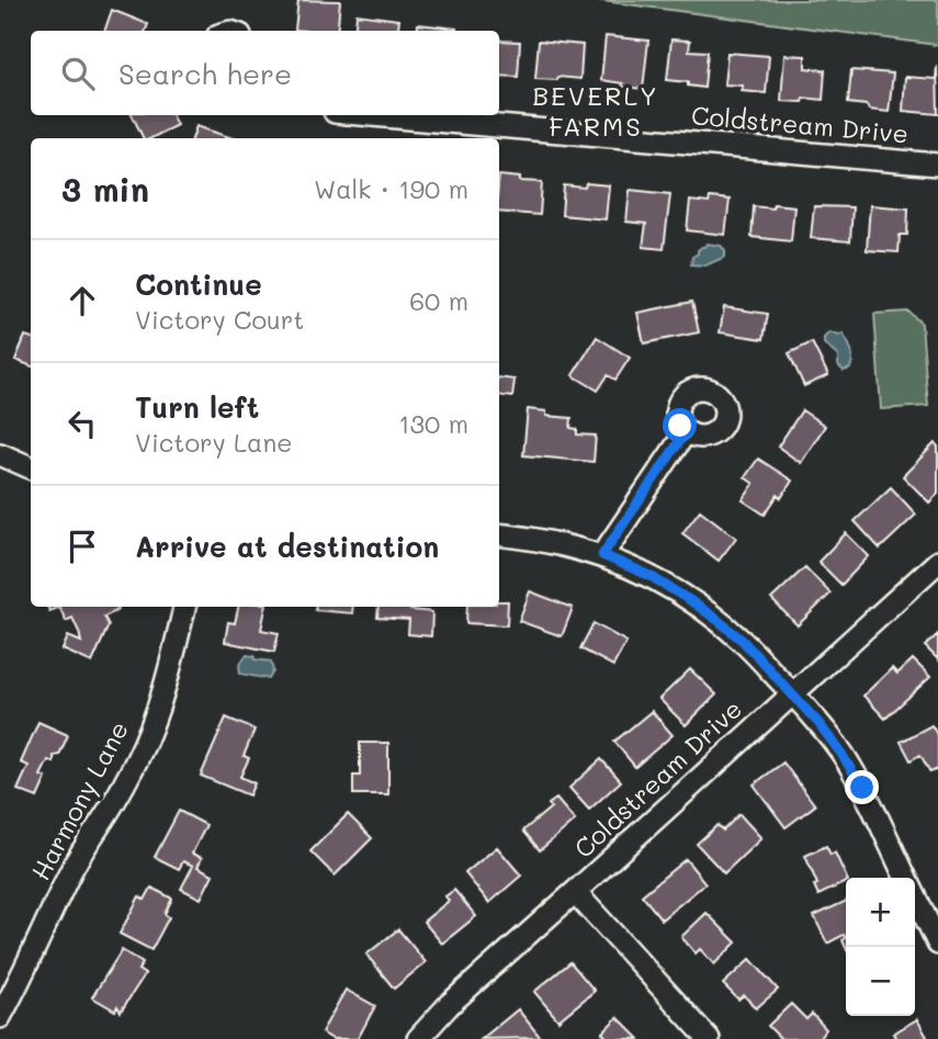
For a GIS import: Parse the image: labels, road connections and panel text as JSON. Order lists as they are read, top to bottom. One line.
{"streets":{"street":["Coldstream Drive","Harmony Lane"]},"districts":["BEVERLY FARMS"],"page":{"search":"Search here","heading":["3 min","Walk · 190 m"],"list":[["Continue","Victory Court","60 m"],["Turn left","Victory Lane","130 m"],"Arrive at destination"],"map_buttons":["+","−"]}}
